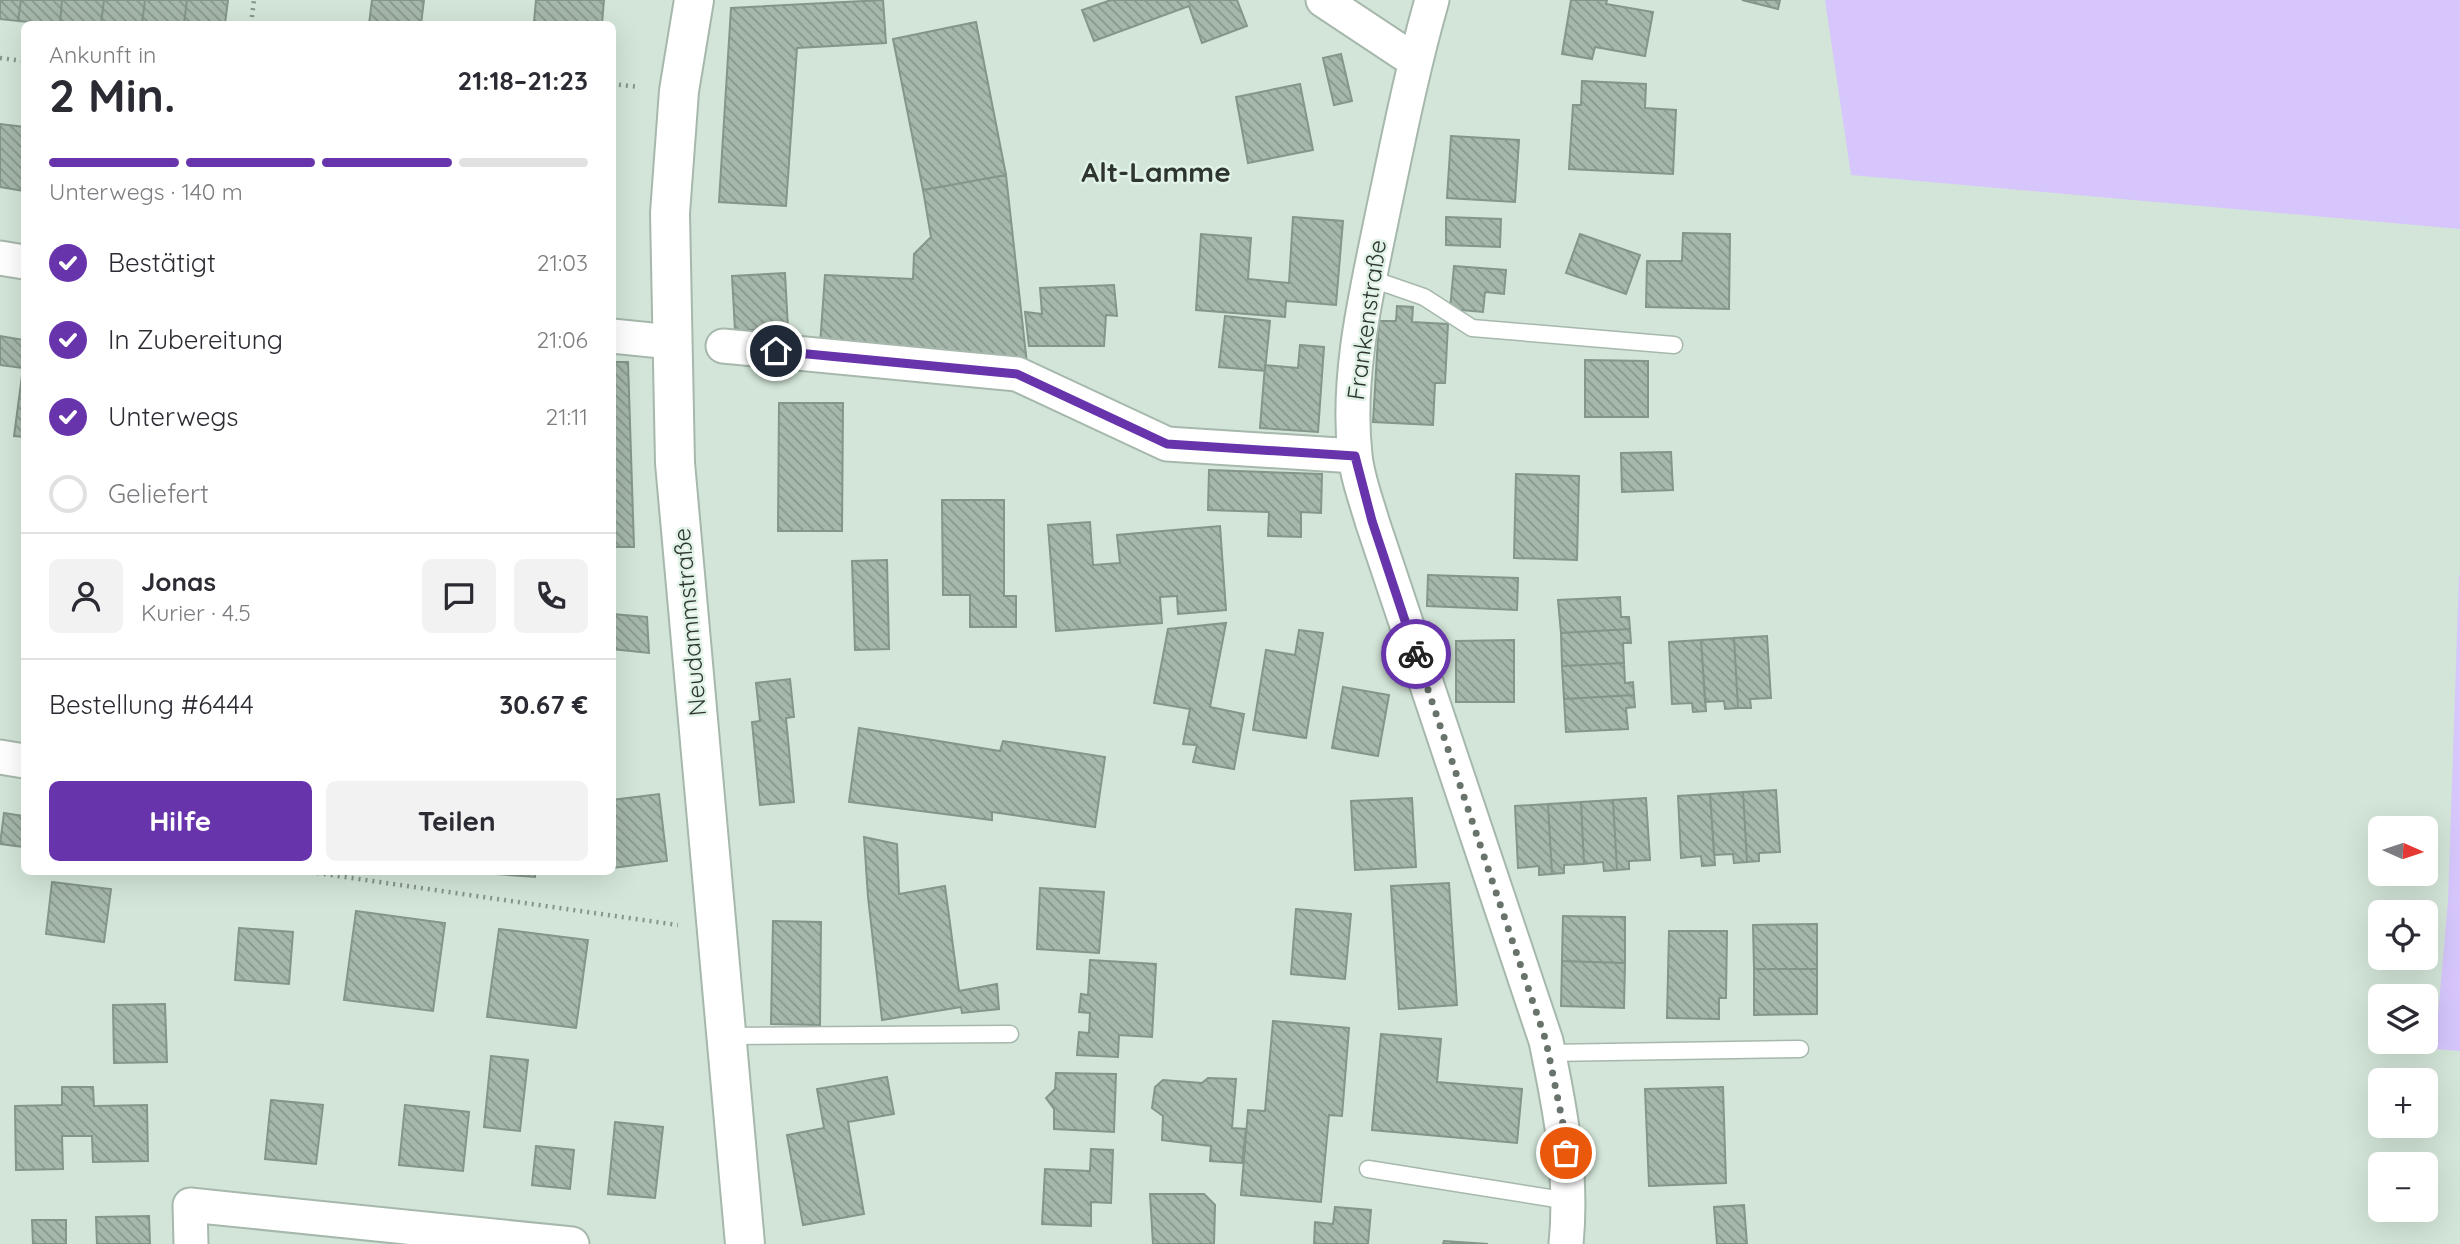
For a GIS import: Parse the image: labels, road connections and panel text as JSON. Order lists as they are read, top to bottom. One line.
{"streets":{"main road":["Neudammstraße"],"street":["Frankenstraße"]},"districts":["Alt-Lamme"],"north":"right","page":{"heading":["2 Min.","Ankunft in","21:18–21:23"],"panel":["Jonas","Kurier · 4.5","Bestellung #6444","30.67 €"],"bar":"Unterwegs · 140 m","list":[["Bestätigt","21:03"],["In Zubereitung","21:06"],["Unterwegs","21:11"],"Geliefert"],"buttons":["Hilfe","Teilen"],"map_buttons":["+","−"]}}
